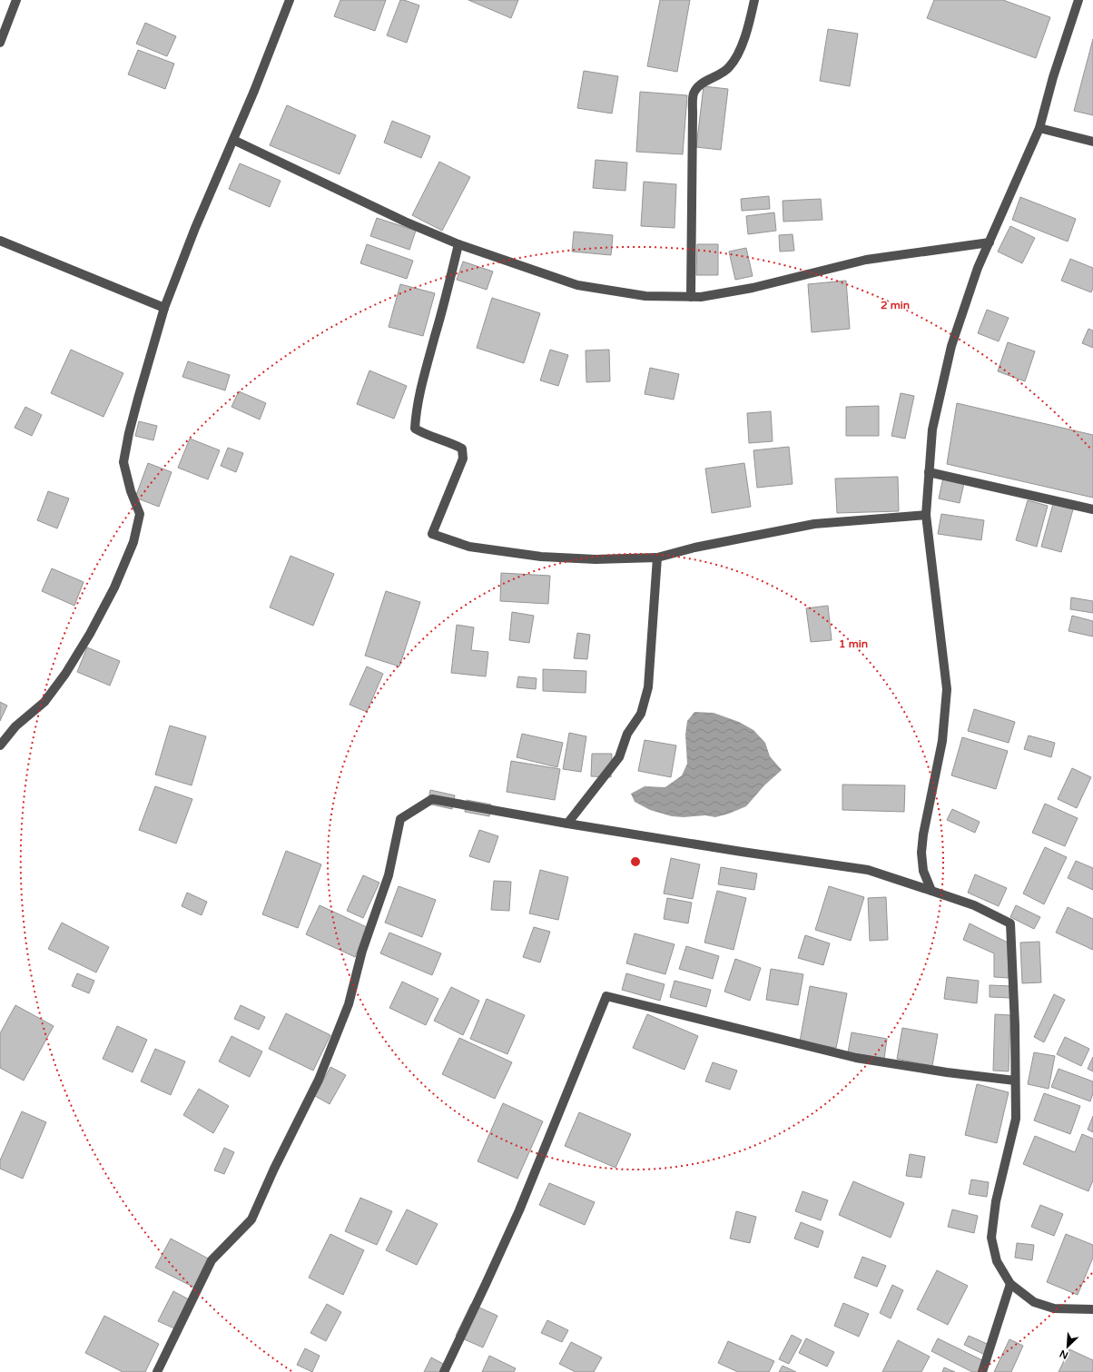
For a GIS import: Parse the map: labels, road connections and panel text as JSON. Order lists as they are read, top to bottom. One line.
{"north":"bottom left","rings":["2 min","1 min"]}
